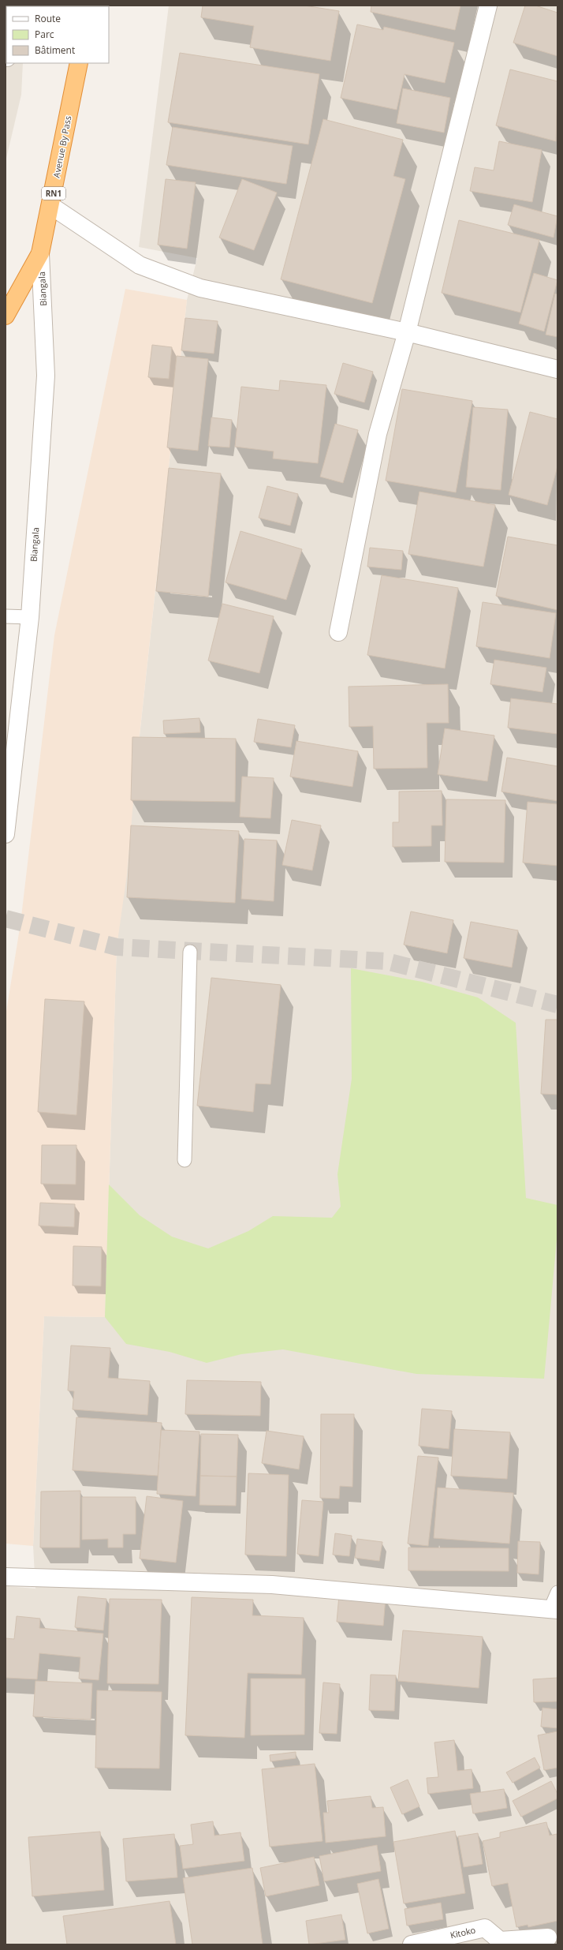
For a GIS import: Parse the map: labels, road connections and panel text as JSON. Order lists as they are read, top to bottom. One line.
{"streets":{"highway":["Avenue By Pass","RN1"],"street":["Biangala","Kitoko"]},"crossings":[["Avenue By Pass","Biangala"]],"legend":["Route","Parc","Bâtiment"]}
